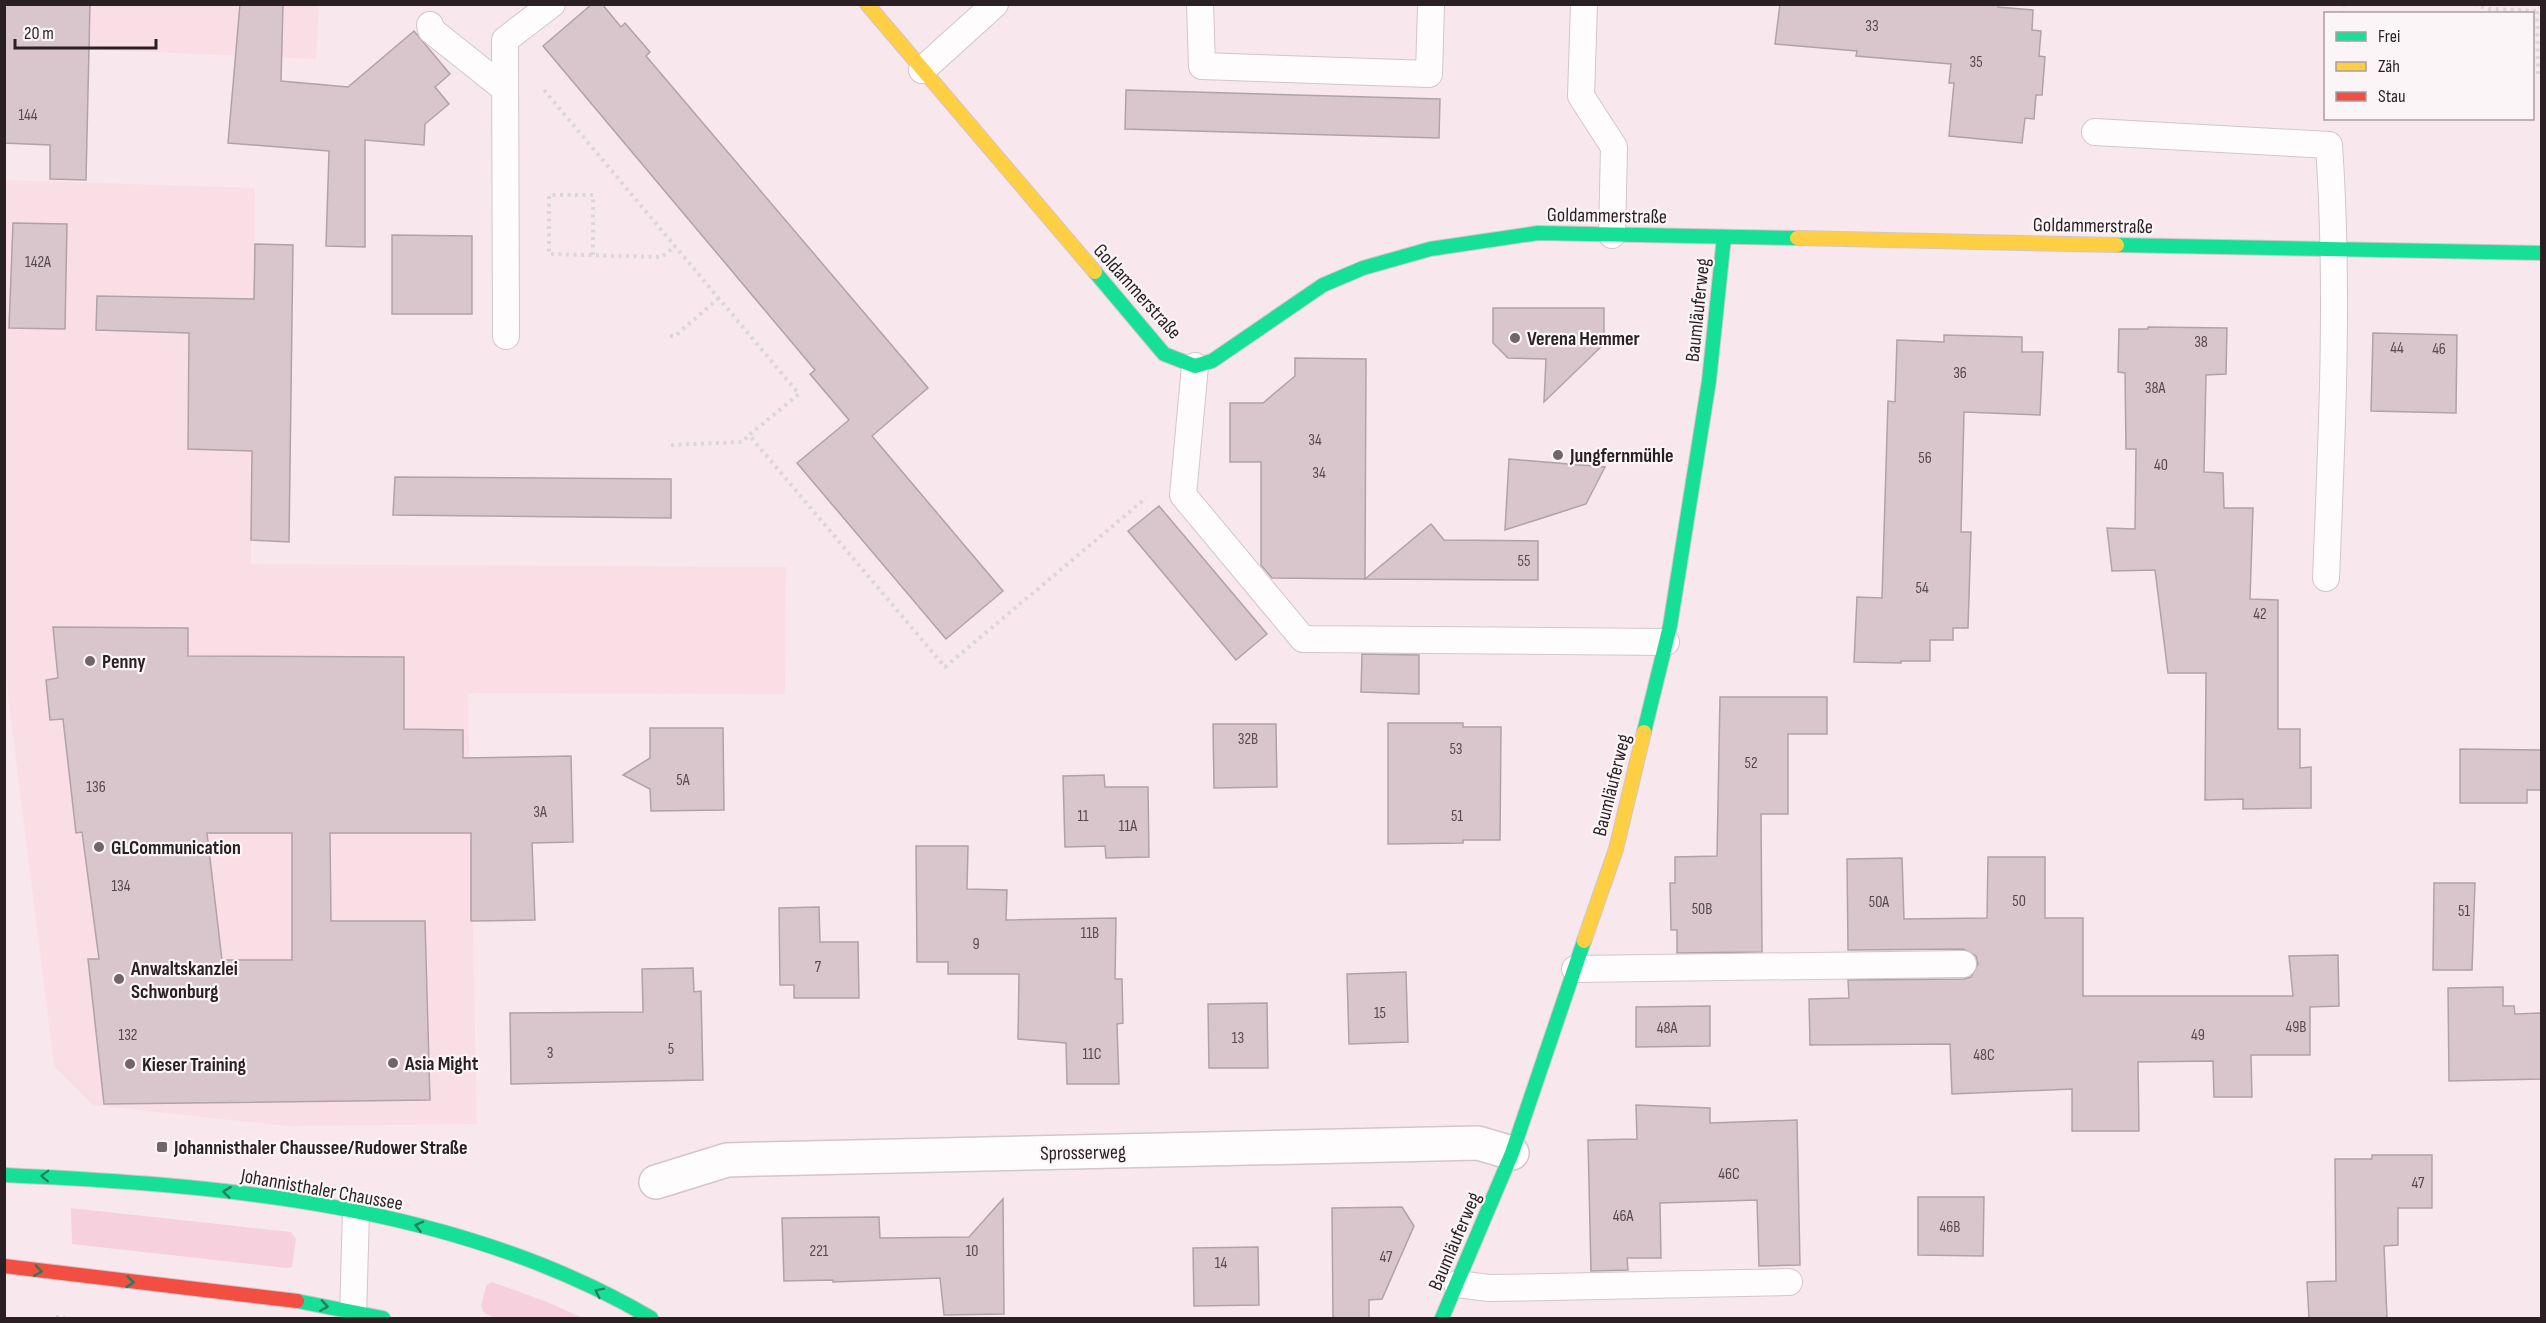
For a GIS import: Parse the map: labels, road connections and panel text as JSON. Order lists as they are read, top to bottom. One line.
{"streets":{"street":["Goldammerstraße","Baumläuferweg","Sprosserweg","Johannisthaler Chaussee"]},"crossings":[["Goldammerstraße","Baumläuferweg"],["Baumläuferweg","Sprosserweg"]],"places":{"other":["Verena Hemmer","Jungfernmühle","Penny","GLCommunication","Anwaltskanzlei Schwonburg","Asia Might","Kieser Training"],"transit":["Johannisthaler Chaussee/Rudower Straße"]},"house_numbers":["33","35","144","142A","38","44","46","36","38A","34","56","40","34","55","54","42","32B","53","52","5A","136","3A","11","51","11A","134","50","50A","50B","51","11B","9","7","15","49B","48A","132","49","13","5","3","11C","48C","46C","47","46A","46B","221","10","47","14"],"legend":["Frei","Zäh","Stau"],"scale_bar":"20 m"}
